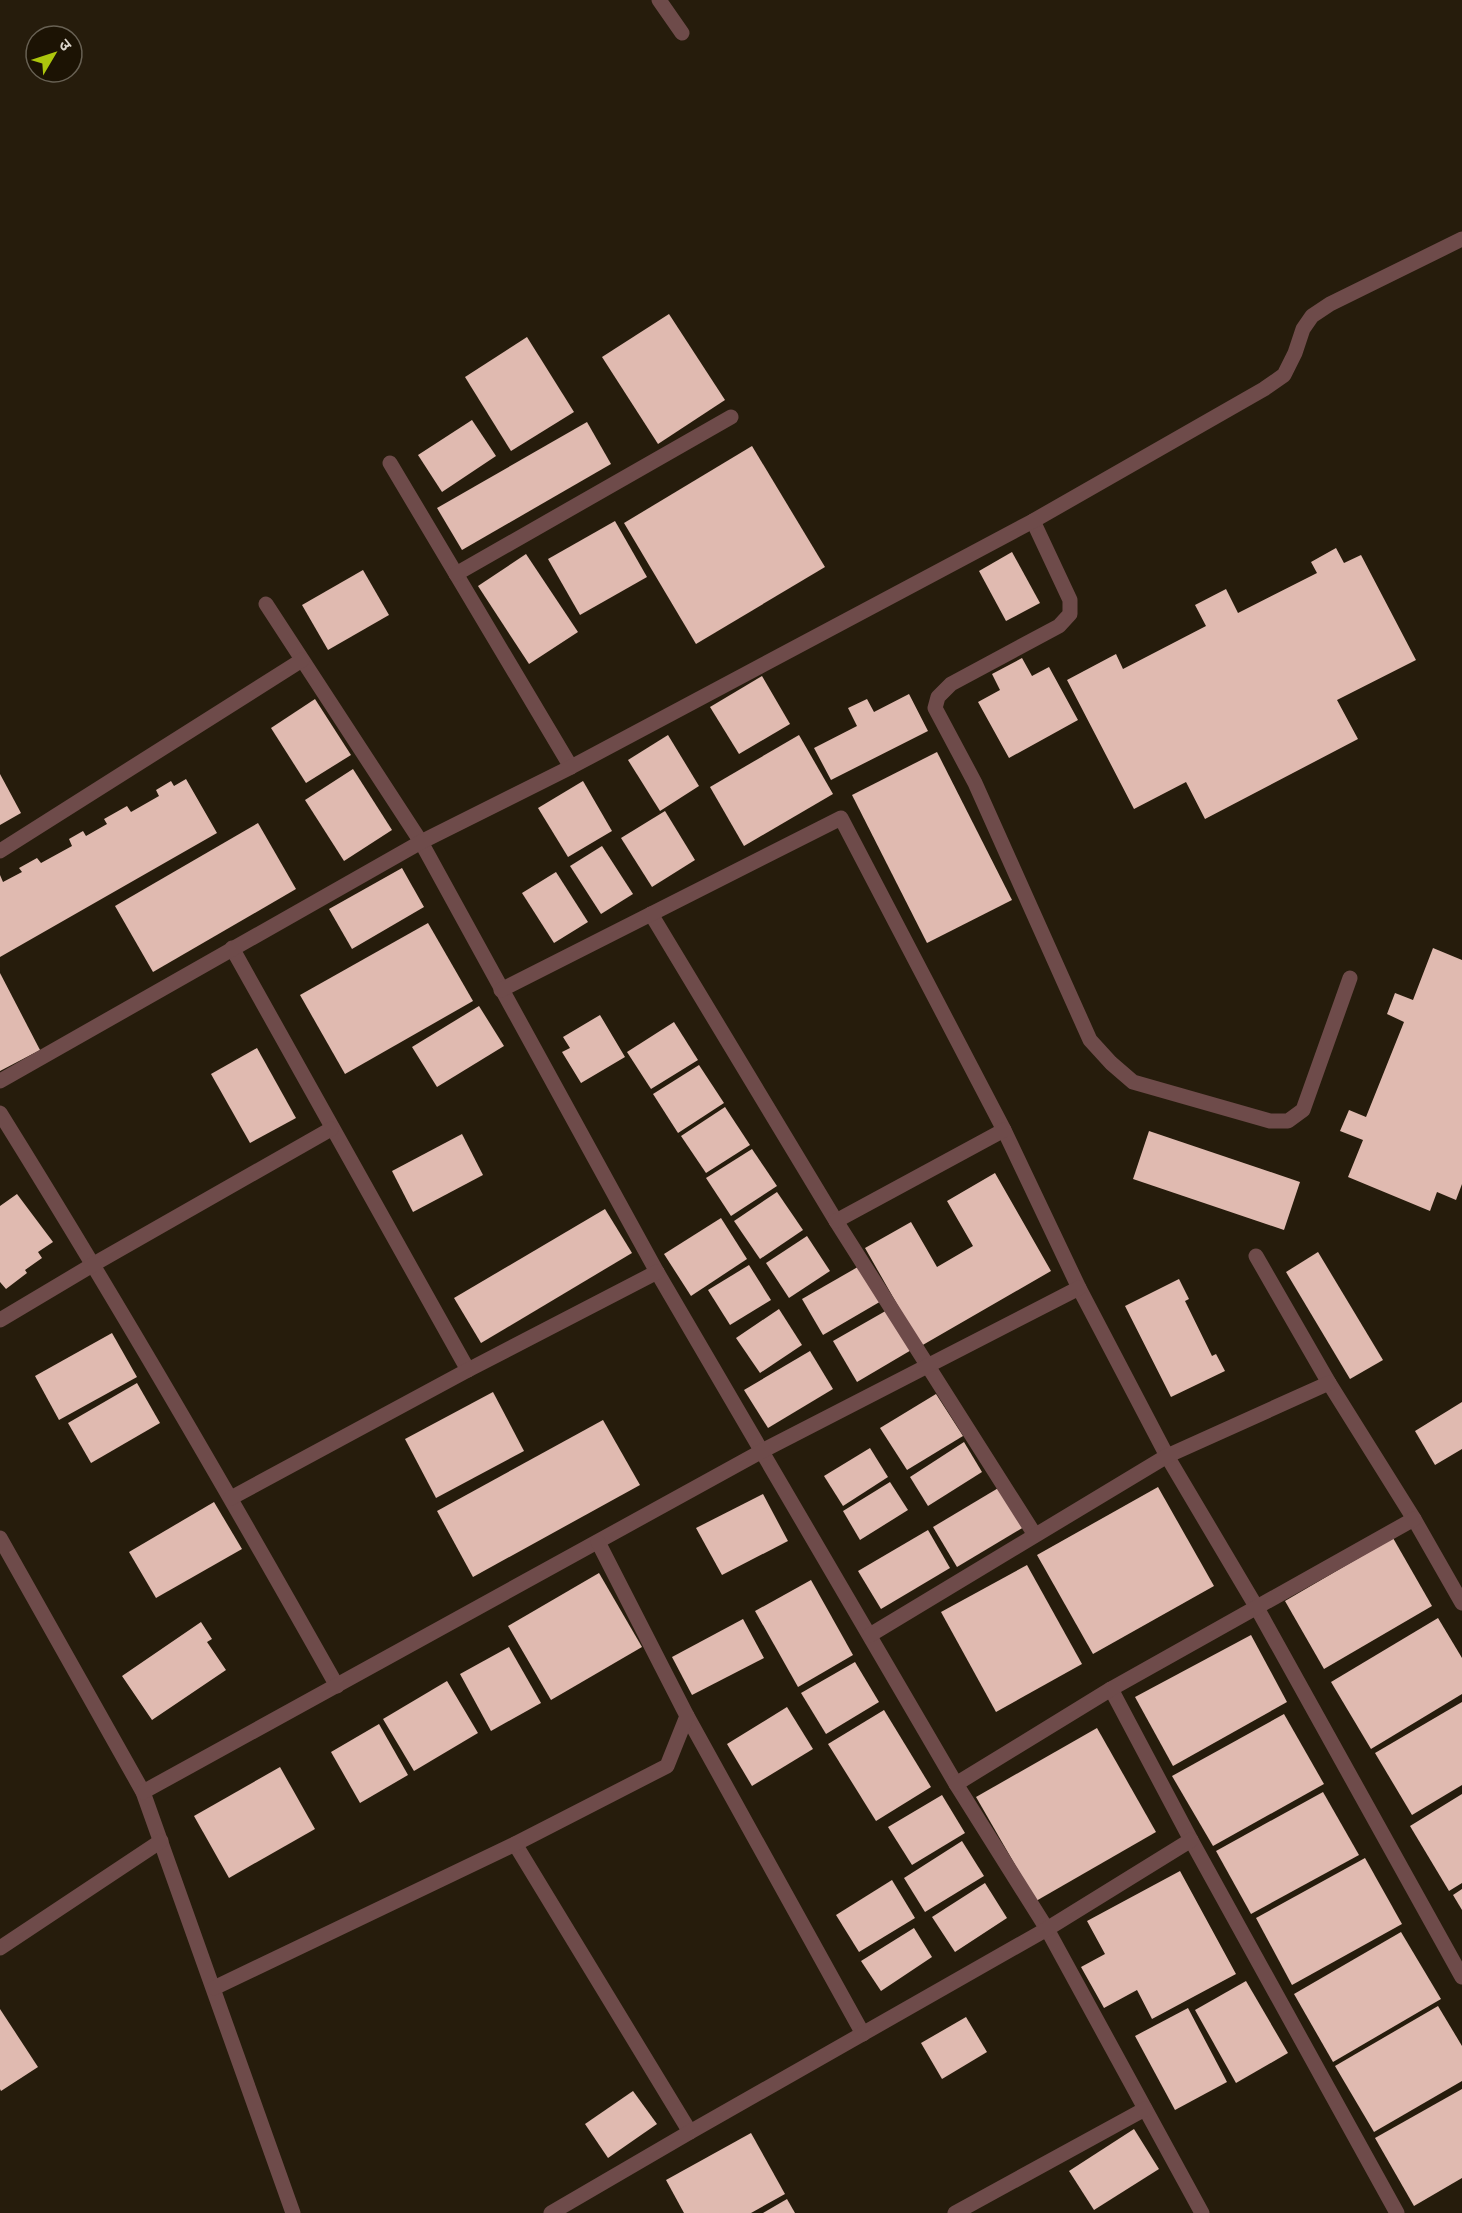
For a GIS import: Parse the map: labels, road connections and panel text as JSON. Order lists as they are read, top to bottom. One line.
{"north":"top right"}
